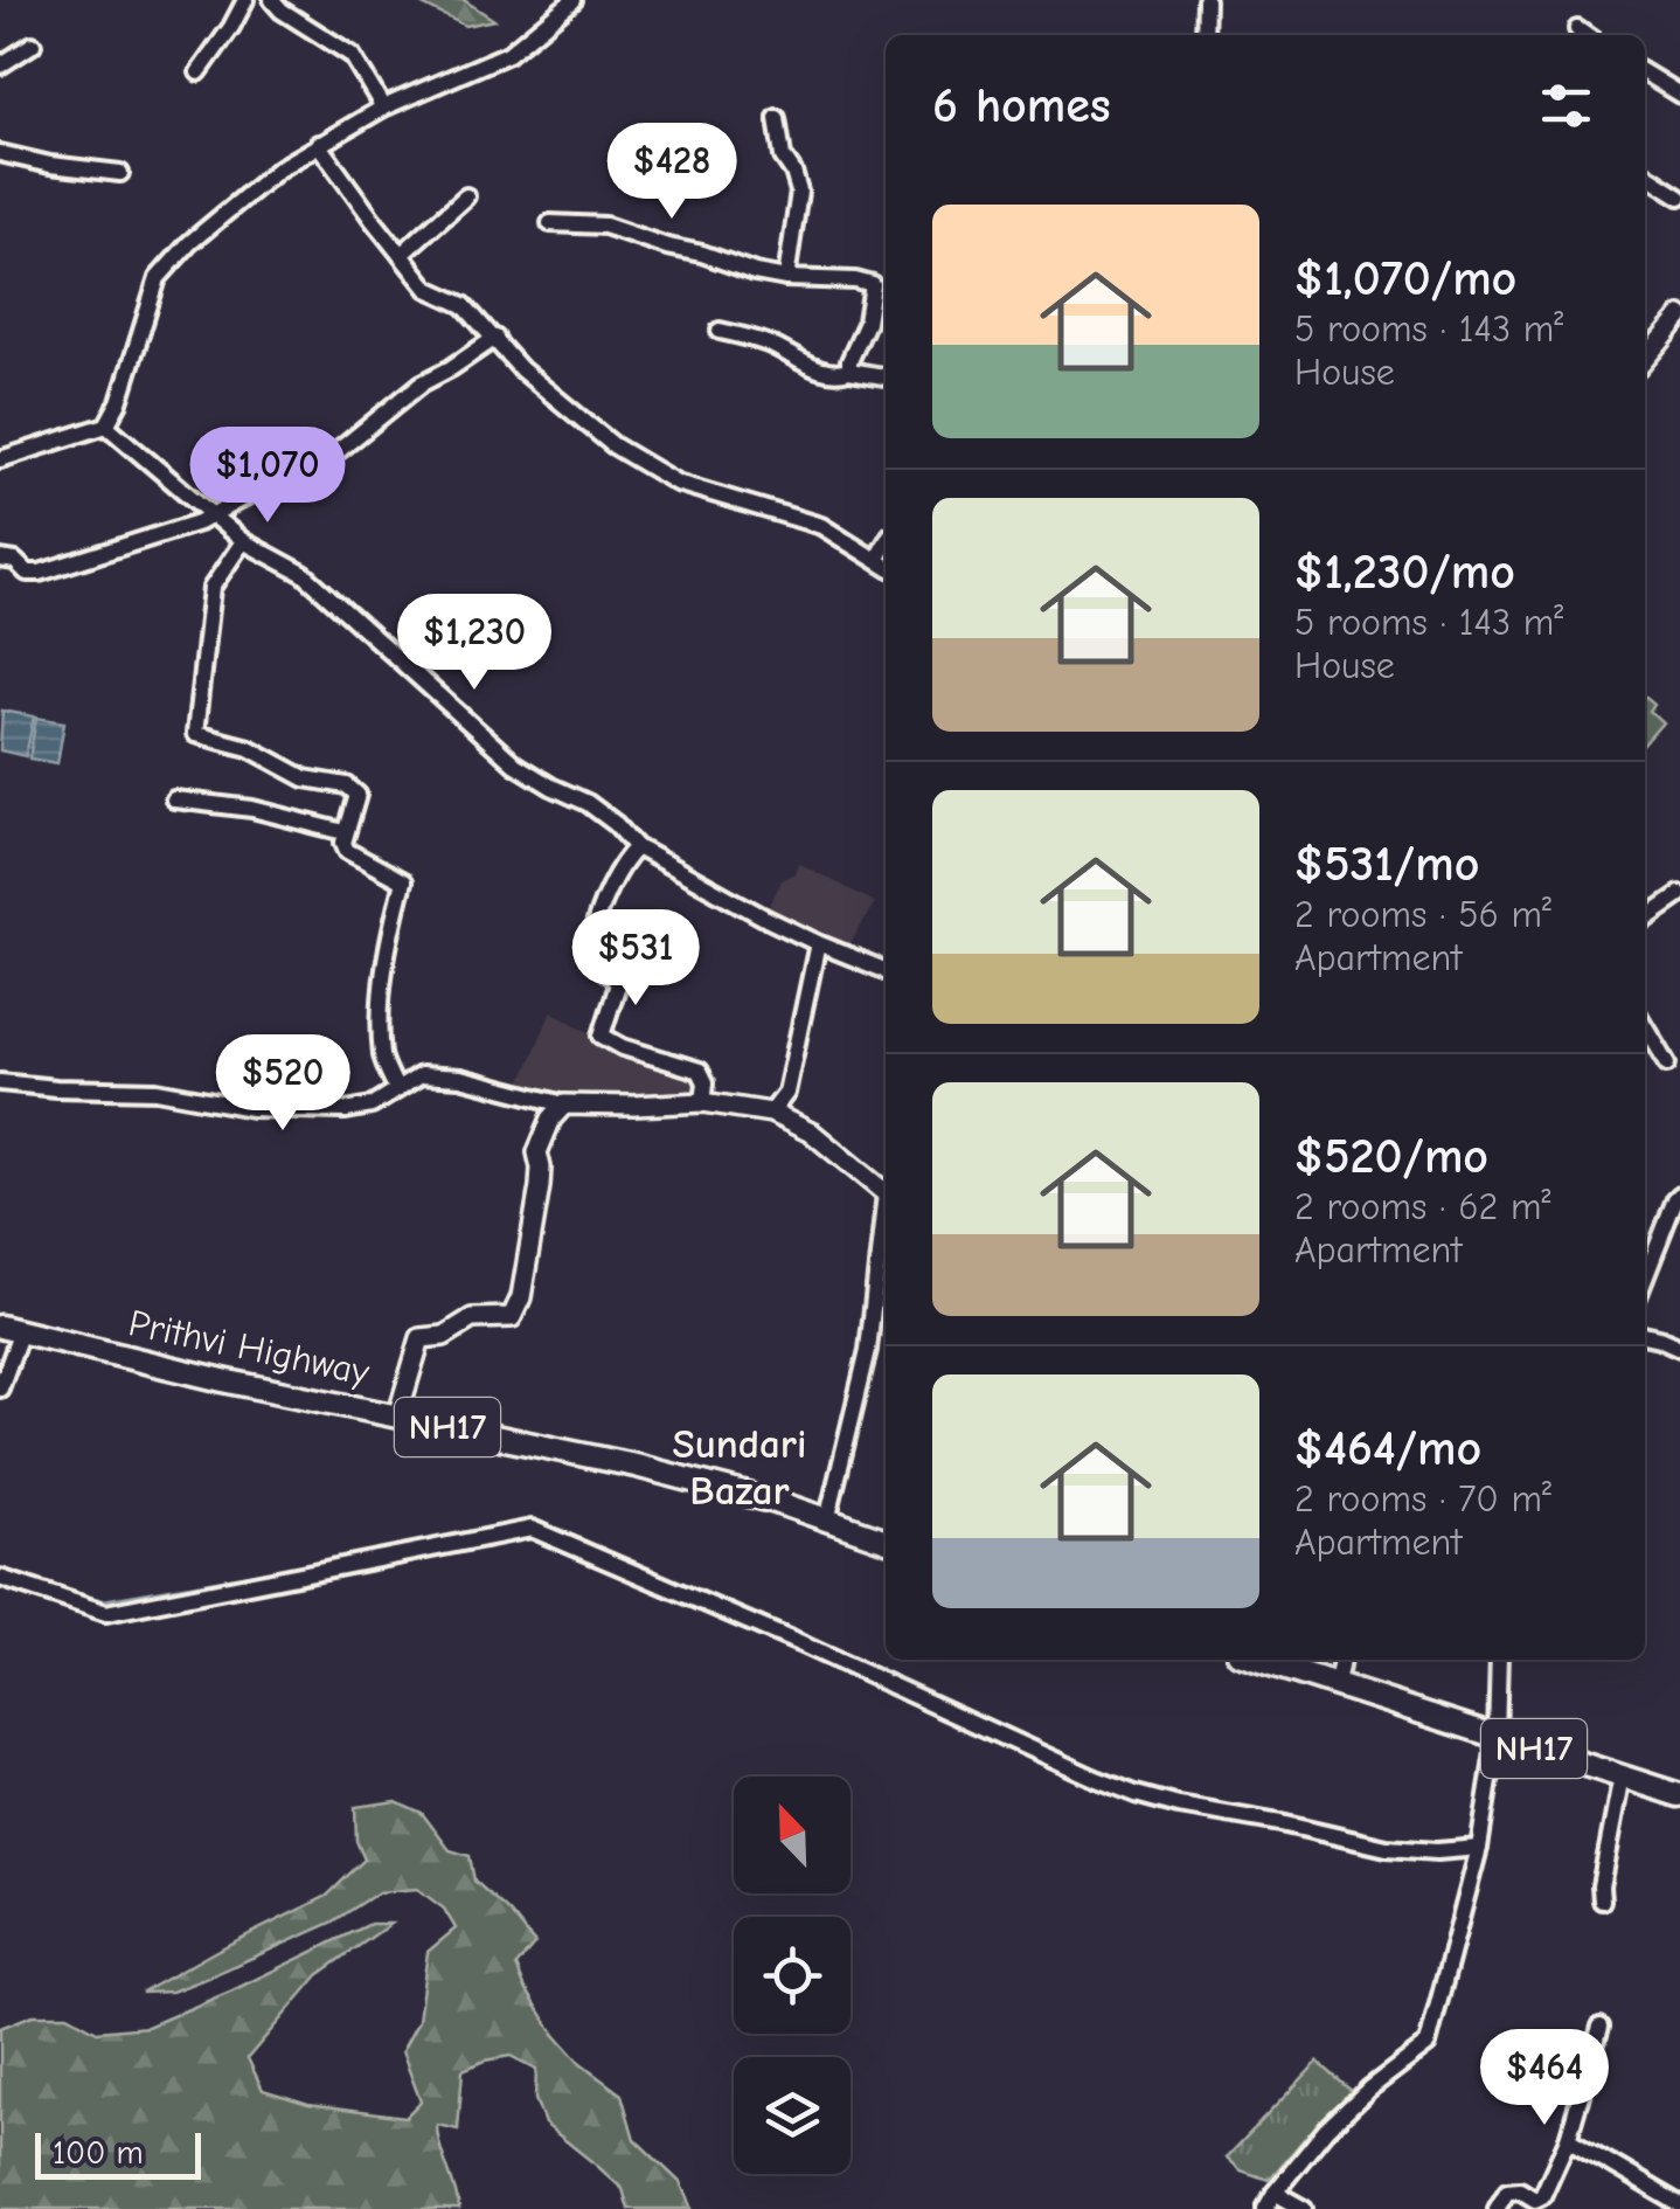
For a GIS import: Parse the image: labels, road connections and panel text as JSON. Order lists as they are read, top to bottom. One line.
{"streets":{"highway":["Prithvi Highway","NH17"]},"districts":["Sundari Bazar"],"scale_bar":"100 m","north":"top left","page":{"heading":"6 homes","price":["$428","$1,070","$1,230","$531","$520","$464"],"list":[{"name":"$1,070/mo","note":"5 rooms · 143 m² · House"},{"name":"$1,230/mo","note":"5 rooms · 143 m² · House"},{"name":"$531/mo","note":"2 rooms · 56 m² · Apartment"},{"name":"$520/mo","note":"2 rooms · 62 m² · Apartment"},{"name":"$464/mo","note":"2 rooms · 70 m² · Apartment"}],"scale":"100 m"}}
